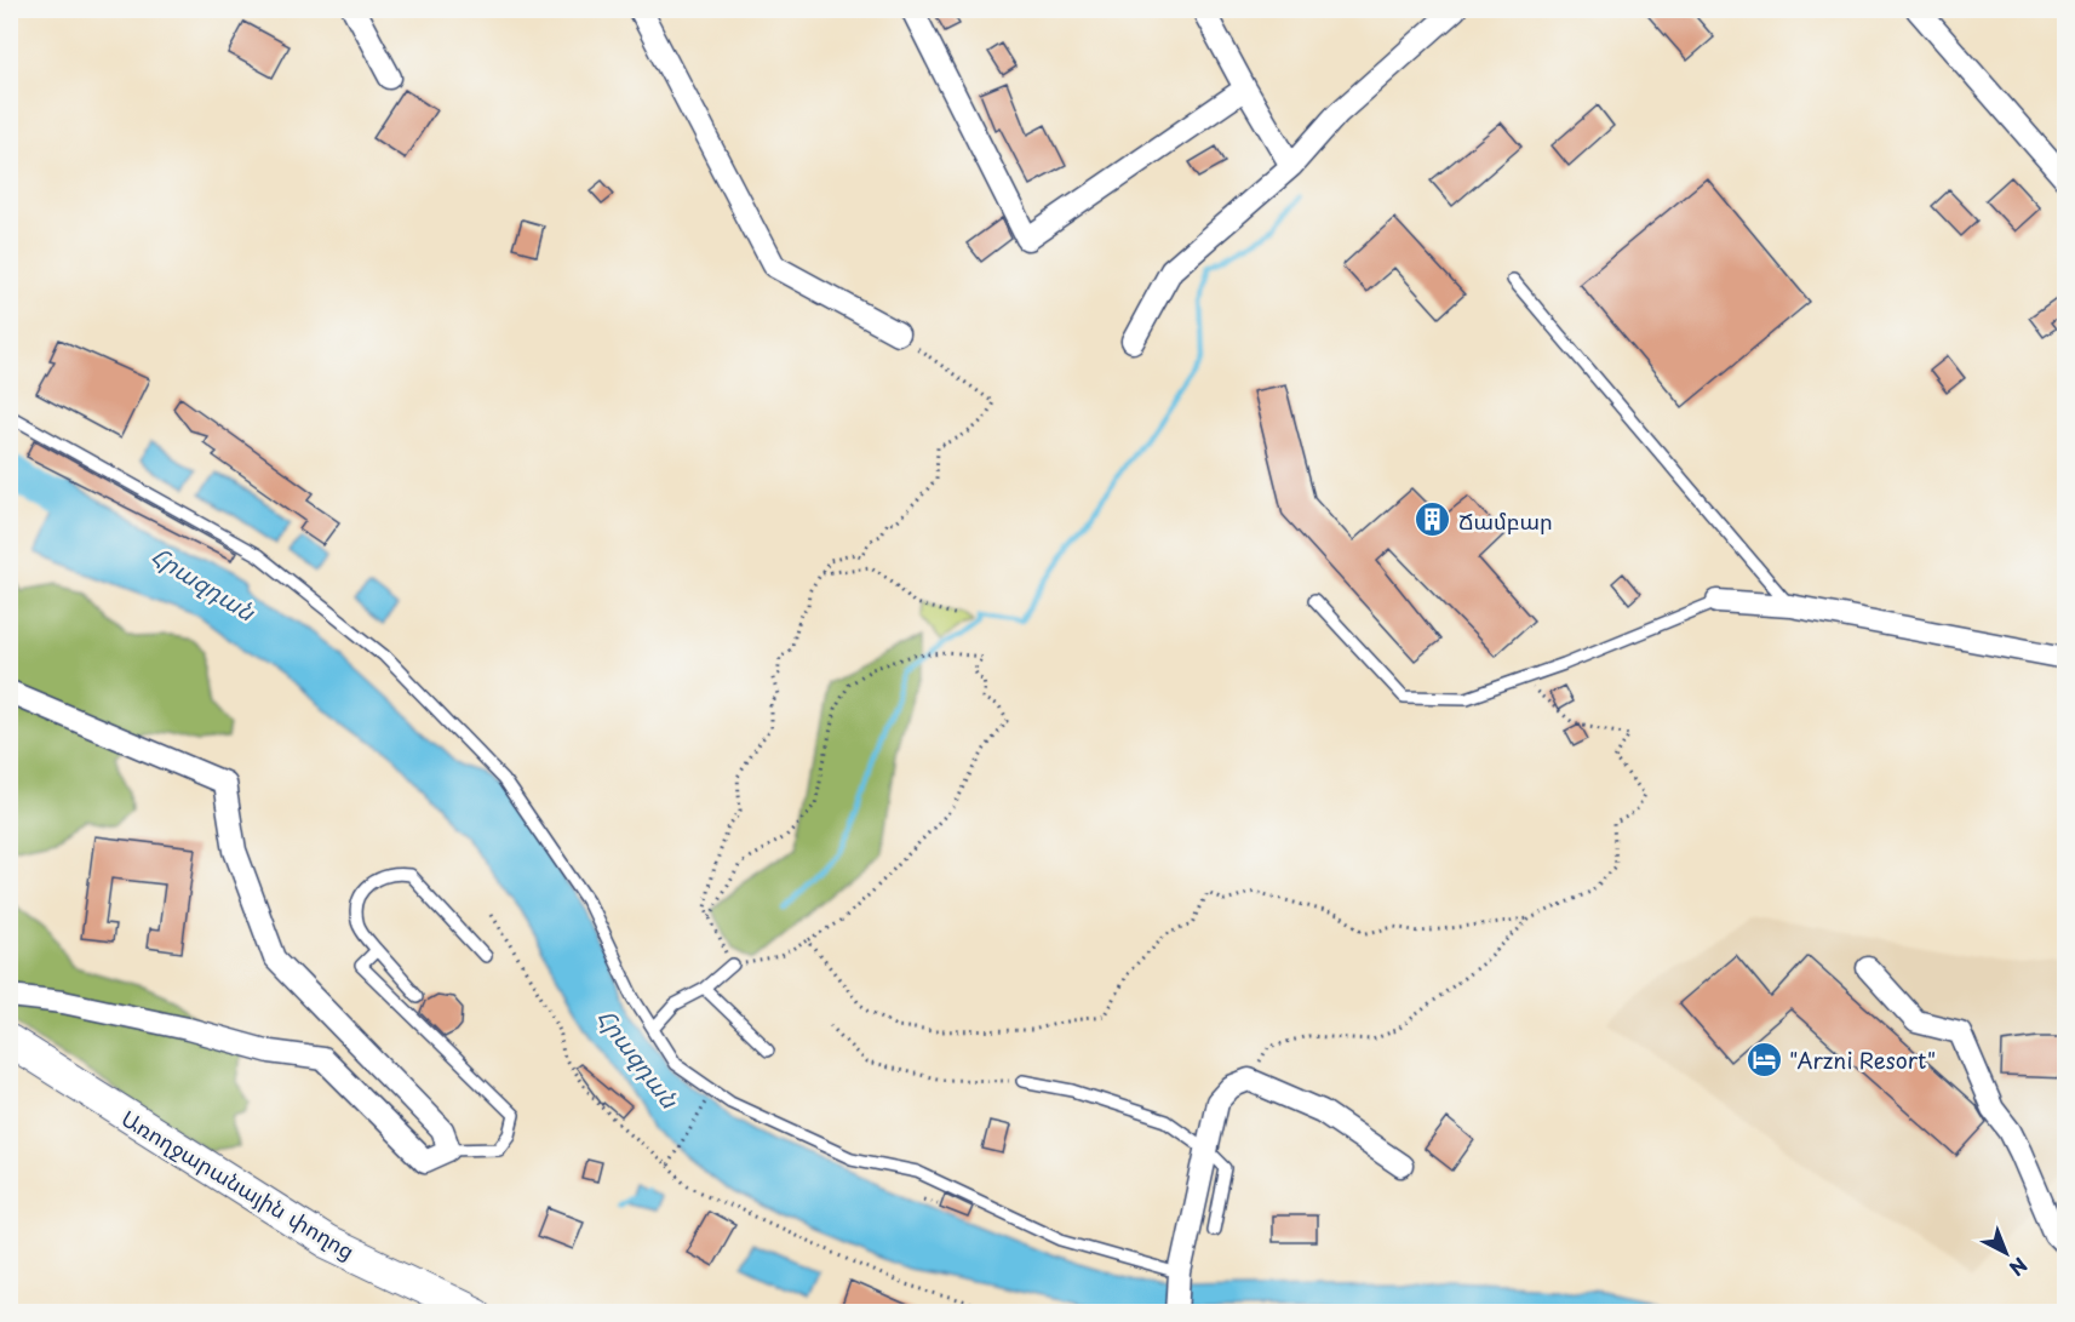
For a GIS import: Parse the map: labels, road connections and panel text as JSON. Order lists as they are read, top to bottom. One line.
{"streets":{"main road":["Առողջարանային փողոց"]},"water":["Հրազդան"],"places":{"building":["Ճամբար"],"hotel":["\"Arzni Resort\""]},"north":"bottom right"}
